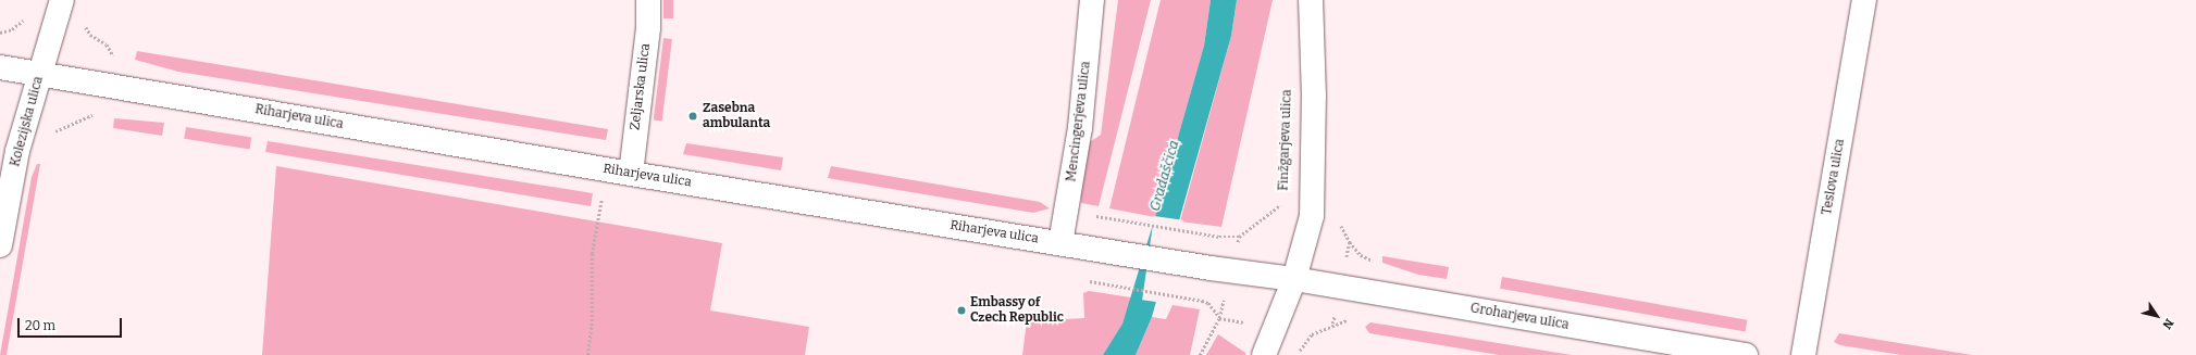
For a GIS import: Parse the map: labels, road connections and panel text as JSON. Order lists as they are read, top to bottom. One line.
{"streets":{"street":["Zeljarska ulica","Riharjeva ulica","Kolezijska ulica","Mencingerjeva ulica","Finžgarjeva ulica","Teslova ulica","Groharjeva ulica"]},"crossings":[["Zeljarska ulica","Riharjeva ulica"],["Riharjeva ulica","Kolezijska ulica"],["Riharjeva ulica","Mencingerjeva ulica"],["Riharjeva ulica","Finžgarjeva ulica"],["Riharjeva ulica","Groharjeva ulica"],["Finžgarjeva ulica","Groharjeva ulica"]],"water":["Gradaščica"],"places":["Zasebna ambulanta","Embassy of Czech Republic"],"scale_bar":"20 m","north":"bottom right"}
